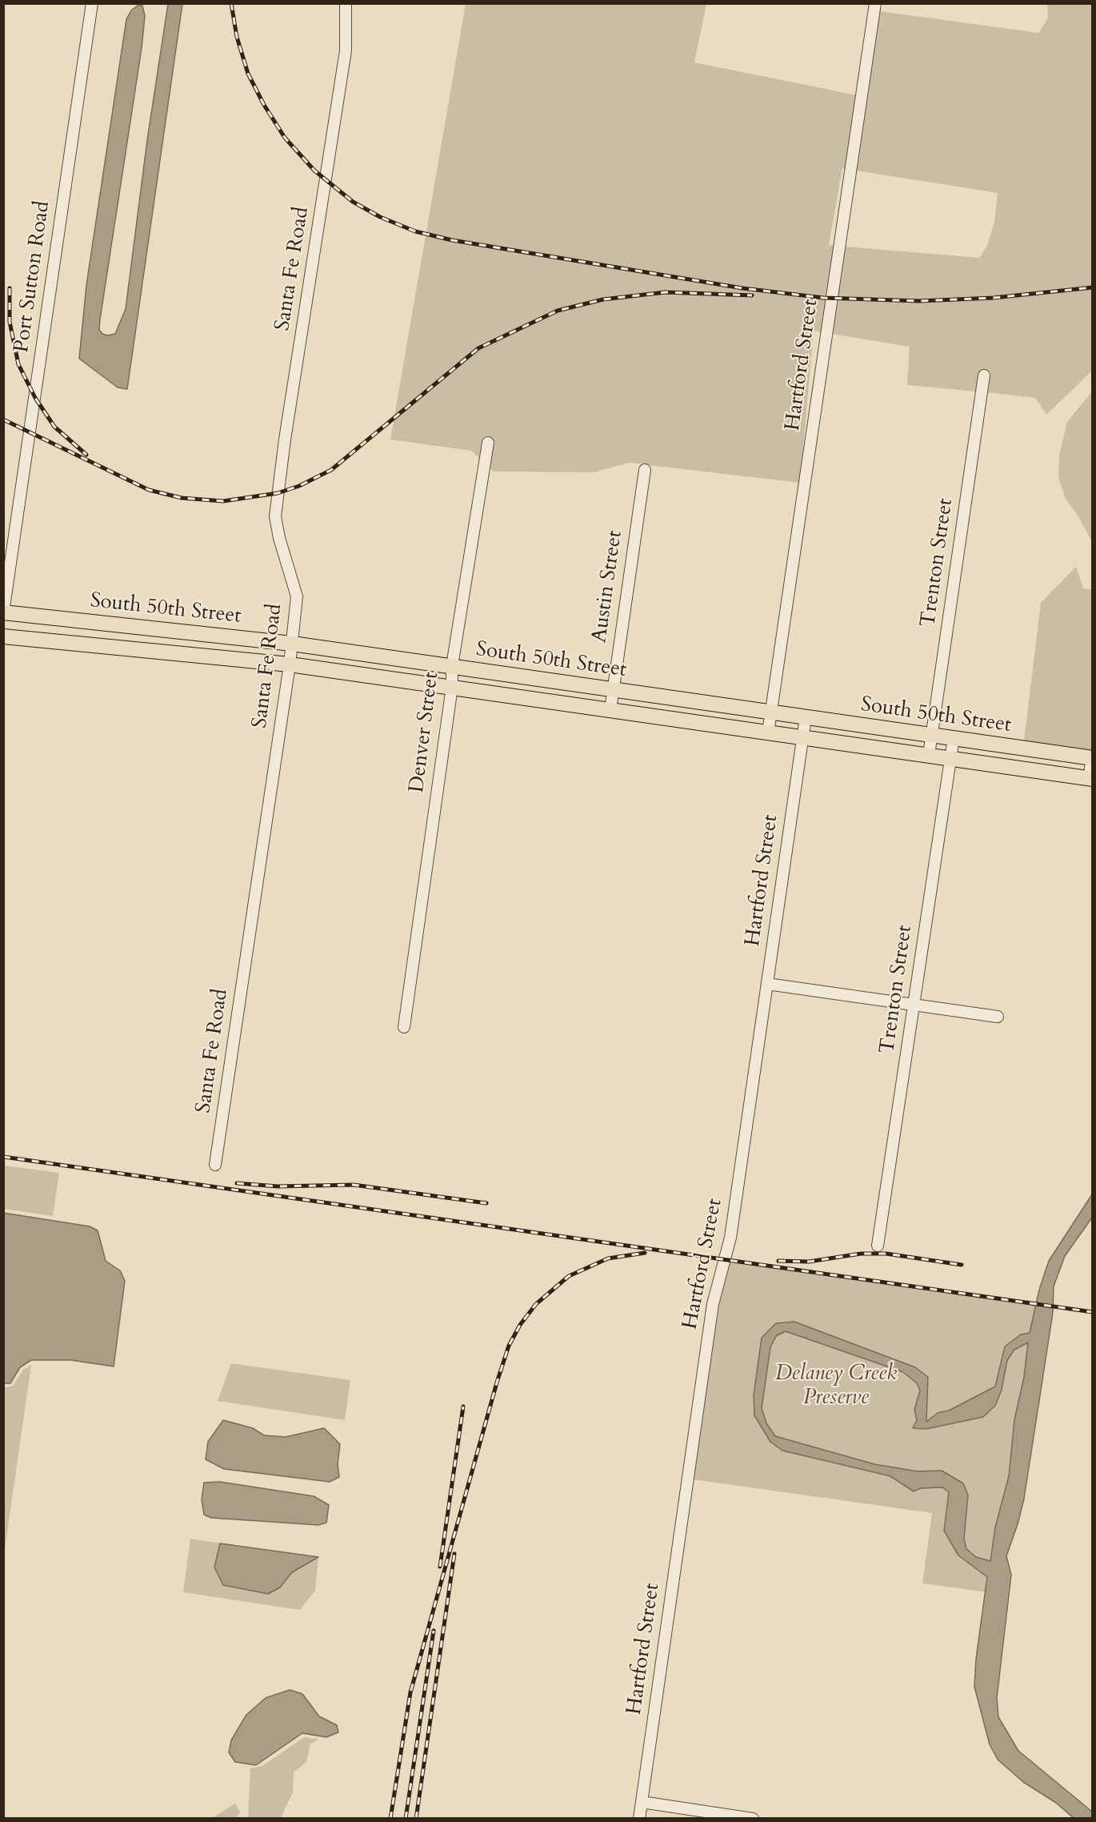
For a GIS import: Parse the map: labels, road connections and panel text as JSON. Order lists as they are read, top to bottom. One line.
{"streets":{"main road":["South 50th Street"],"street":["Santa Fe Road","Port Sutton Road","Hartford Street","Trenton Street","Austin Street","Denver Street"]},"crossings":[["Santa Fe Road","South 50th Street"],["Port Sutton Road","South 50th Street"],["Hartford Street","South 50th Street"],["Trenton Street","South 50th Street"],["Austin Street","South 50th Street"],["South 50th Street","Denver Street"]],"parks":["Delaney Creek Preserve"]}
